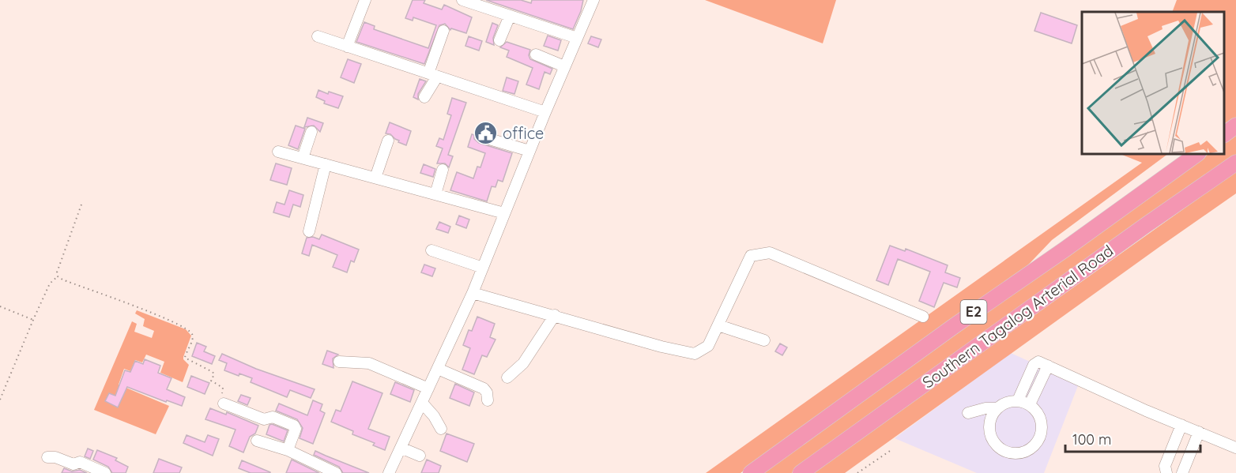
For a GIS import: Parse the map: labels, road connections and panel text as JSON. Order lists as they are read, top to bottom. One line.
{"streets":{"highway":["E2","Southern Tagalog Arterial Road"]},"places":{"public building":["office"]},"scale_bar":"100 m"}
